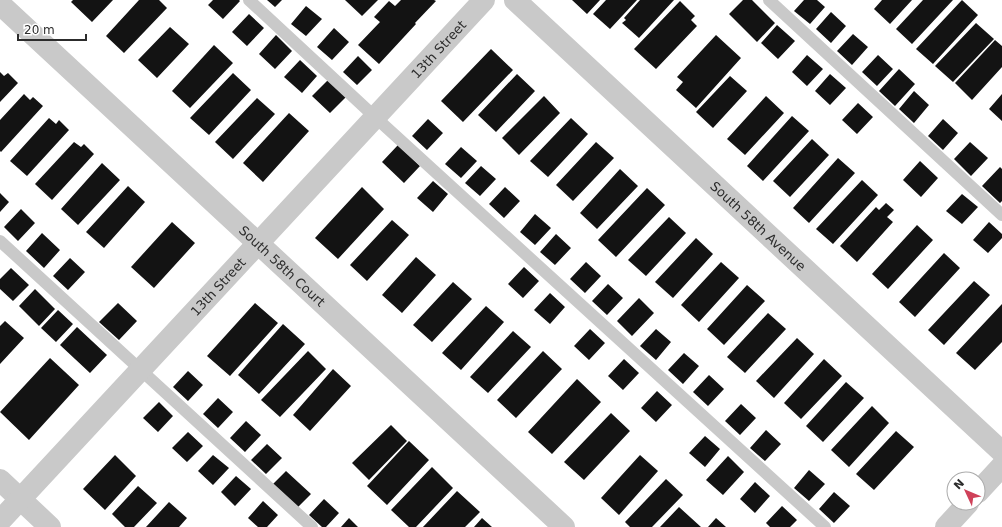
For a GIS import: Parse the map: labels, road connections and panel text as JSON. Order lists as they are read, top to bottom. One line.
{"streets":{"street":["13th Street","South 58th Avenue","South 58th Court"]},"crossings":[["13th Street","South 58th Court"]],"scale_bar":"20 m","north":"top left"}
